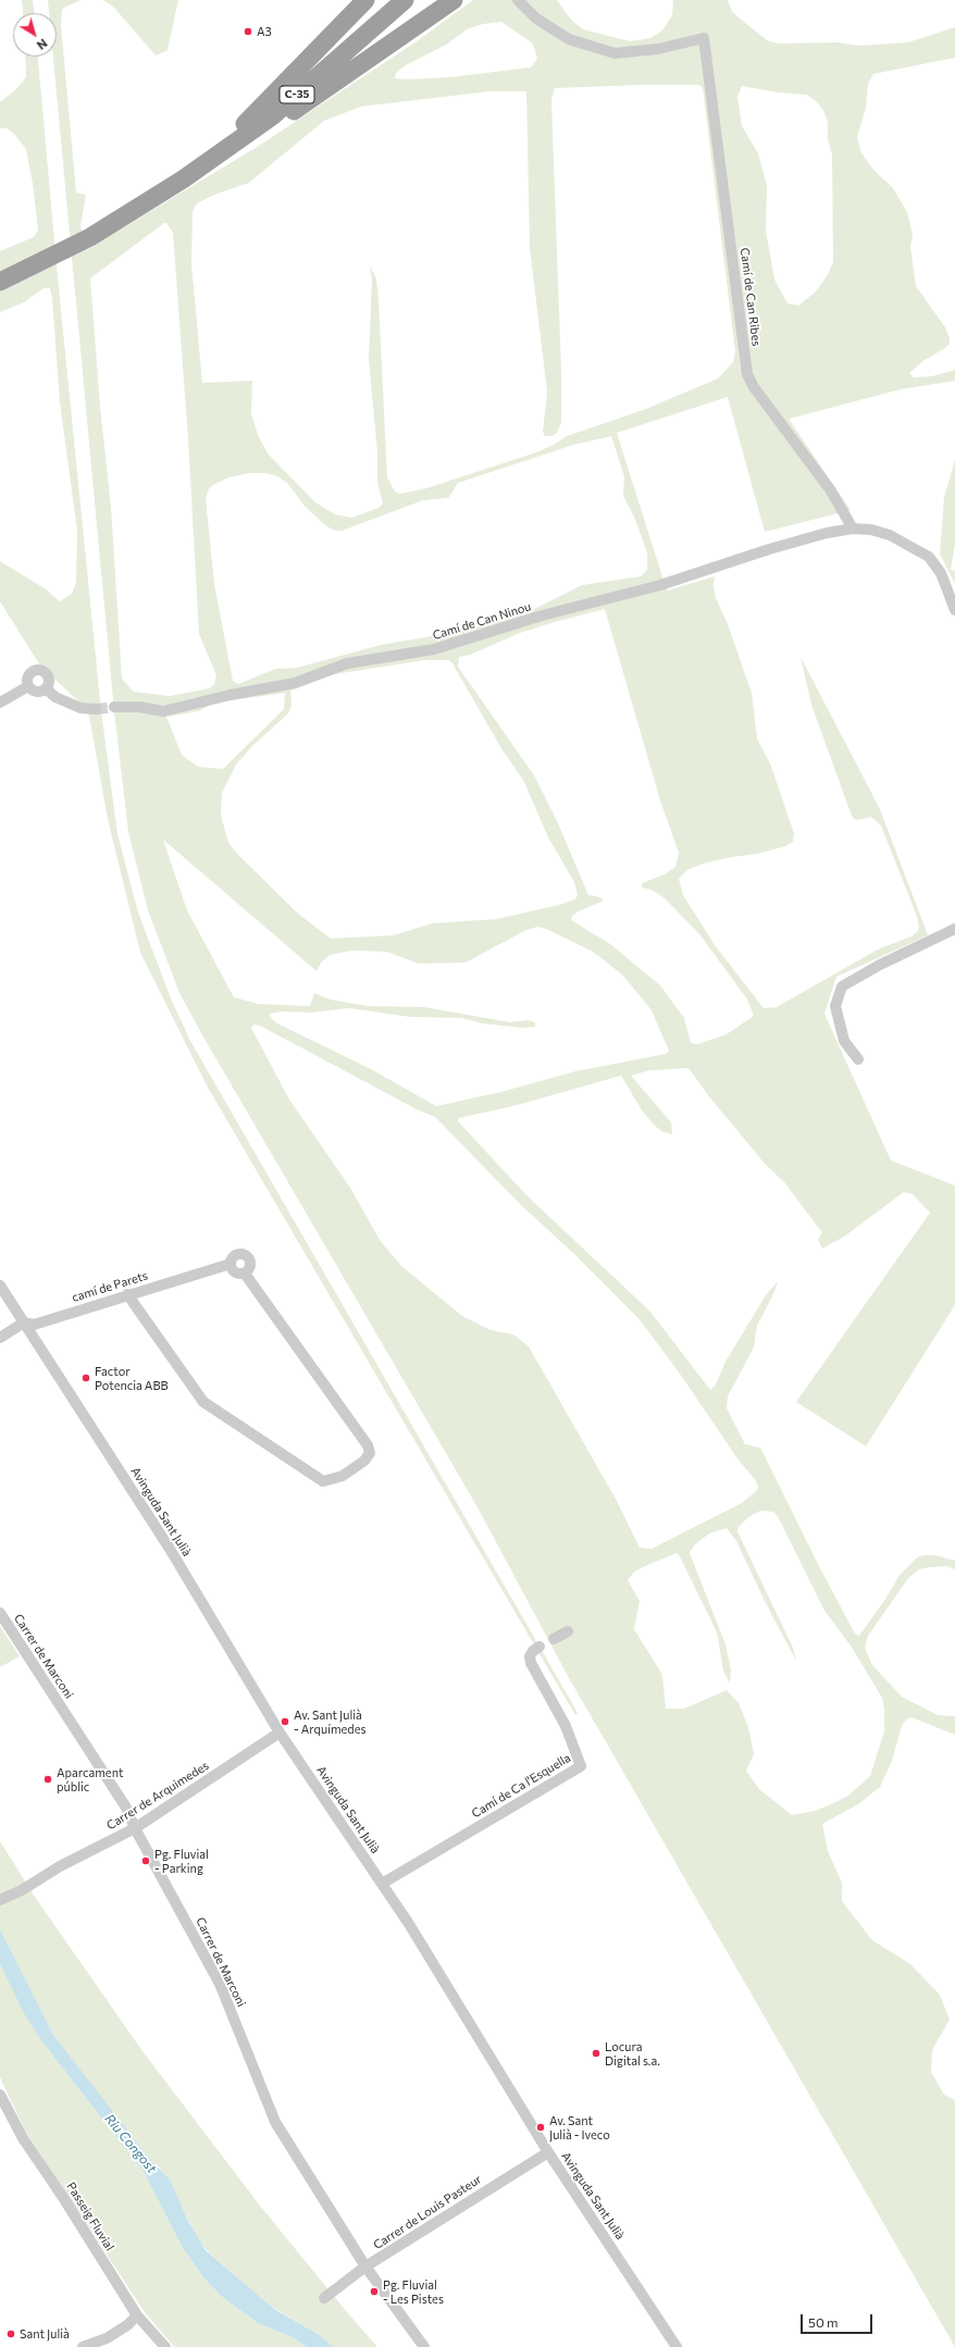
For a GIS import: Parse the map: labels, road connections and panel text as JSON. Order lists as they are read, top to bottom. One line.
{"streets":{"highway":["C-35"],"street":["Camí de Can Ribes","Camí de Can Ninou","camí de Parets","Avinguda Sant Julià","Carrer de Marconi","Camí de Ca l'Esquella","Carrer de Arquimedes","Carrer de Louis Pasteur","Passeig Fluvial"]},"crossings":[["Camí de Can Ribes","Camí de Can Ninou"],["camí de Parets","Avinguda Sant Julià"],["Avinguda Sant Julià","Camí de Ca l'Esquella"],["Avinguda Sant Julià","Carrer de Arquimedes"],["Avinguda Sant Julià","Carrer de Louis Pasteur"],["Carrer de Marconi","Carrer de Arquimedes"],["Carrer de Marconi","Carrer de Louis Pasteur"]],"water":["Riu Congost"],"places":["A3","Factor Potencia ABB","Av. Sant Julià - Arquímedes","Aparcament públic","Pg. Fluvial - Parking","Locura Digital s.a.","Av. Sant Julià - Iveco","Pg. Fluvial - Les Pistes","Sant Julià"],"scale_bar":"50 m","north":"bottom right"}
